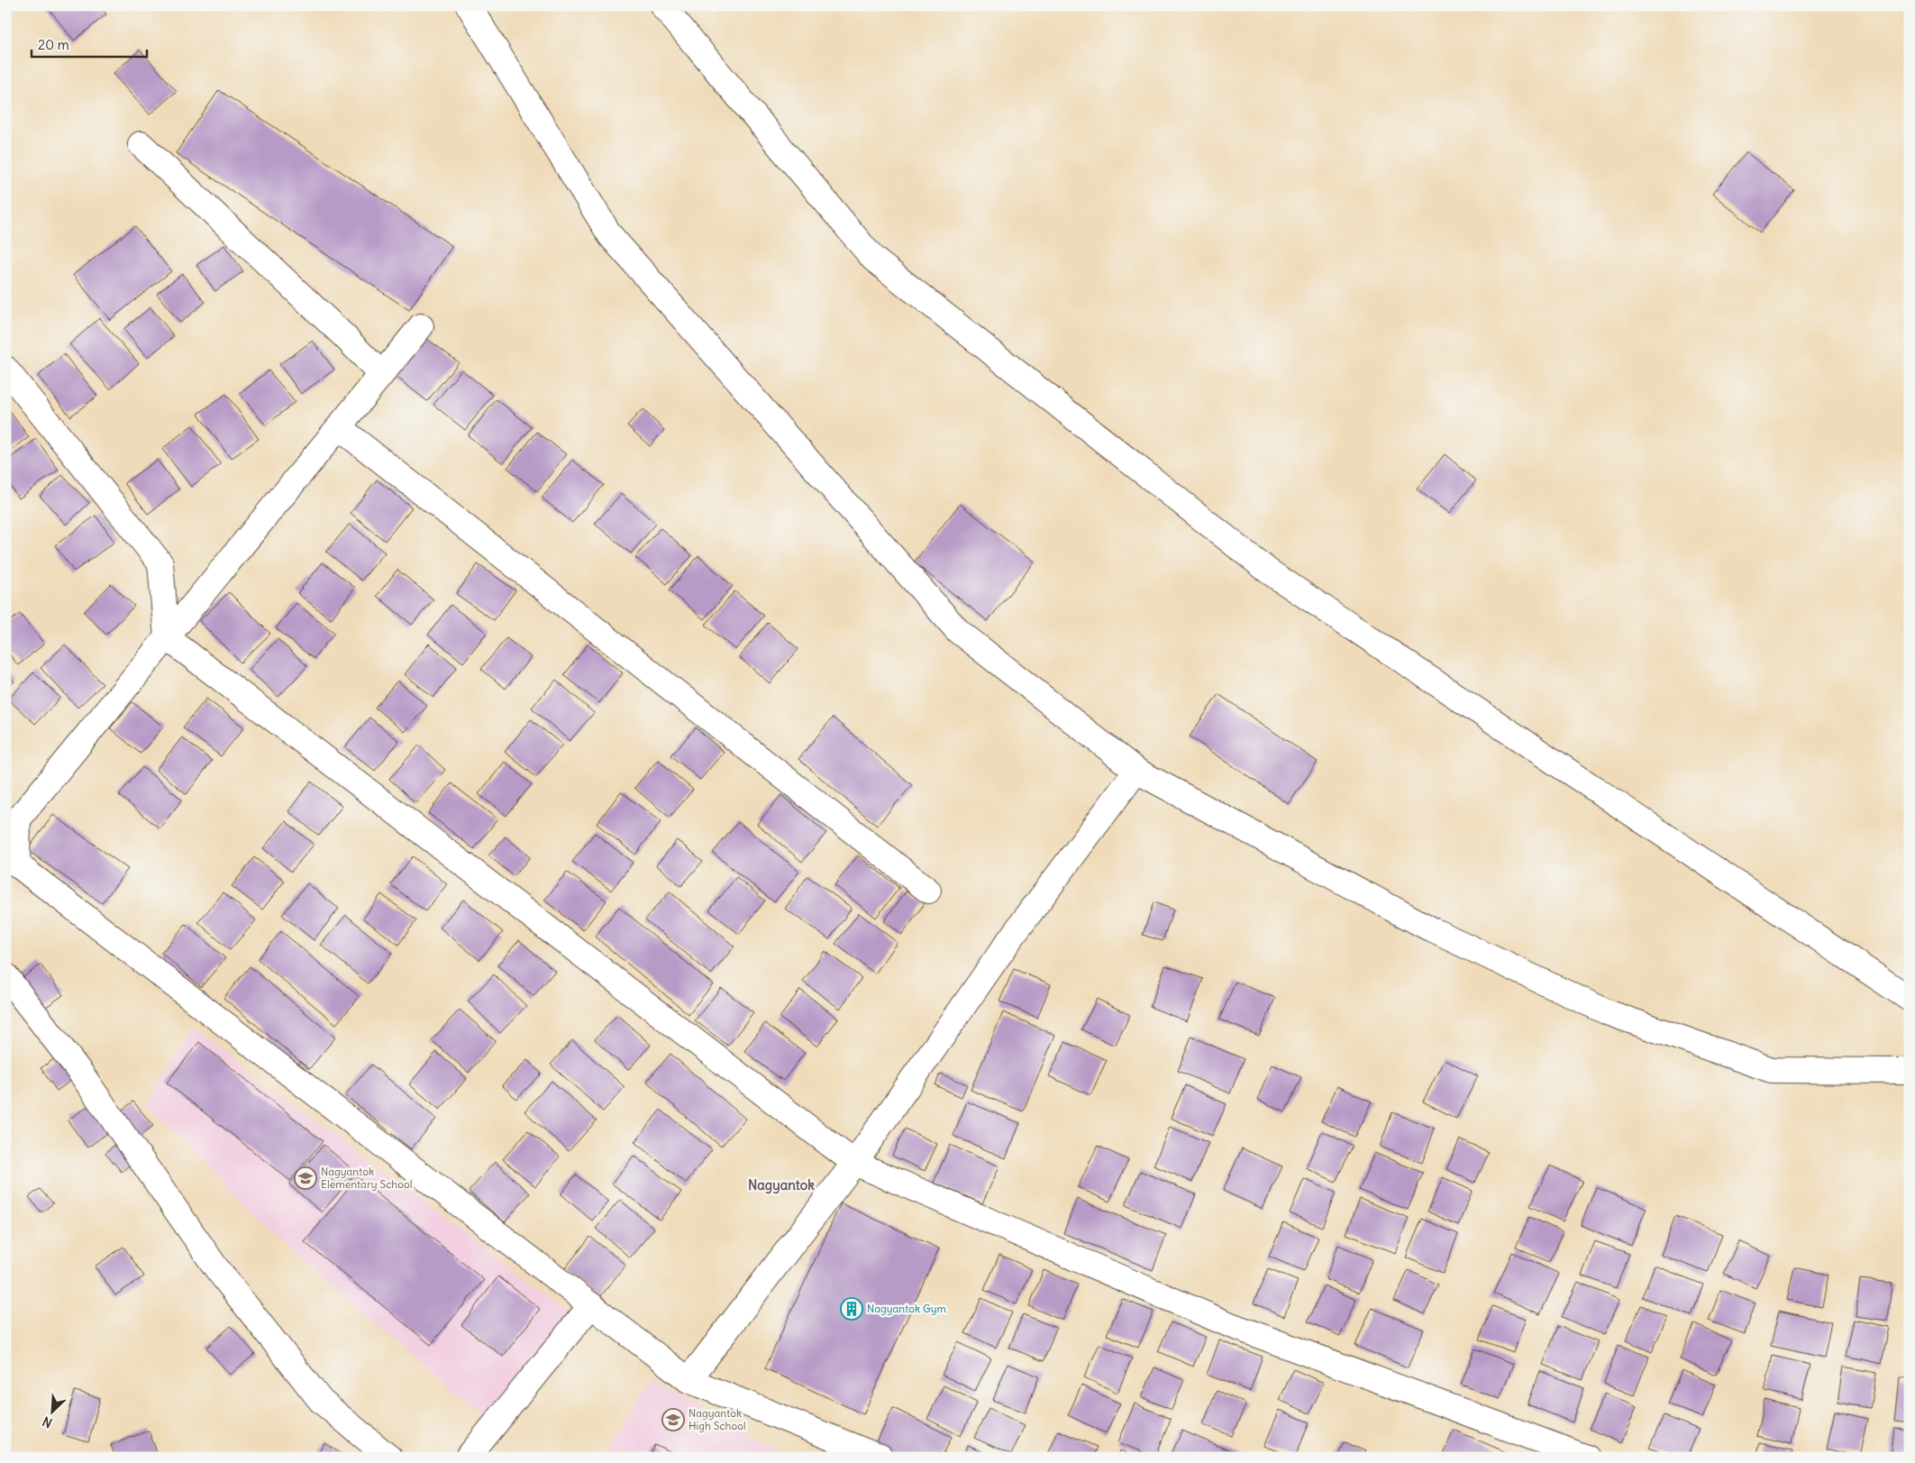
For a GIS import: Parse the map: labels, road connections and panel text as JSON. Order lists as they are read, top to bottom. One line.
{"districts":["Nagyantok"],"places":{"school or university":["Nagyantok Elementary School","Nagyantok High School"],"building":["Nagyantok Gym"]},"scale_bar":"20 m","north":"bottom left"}
